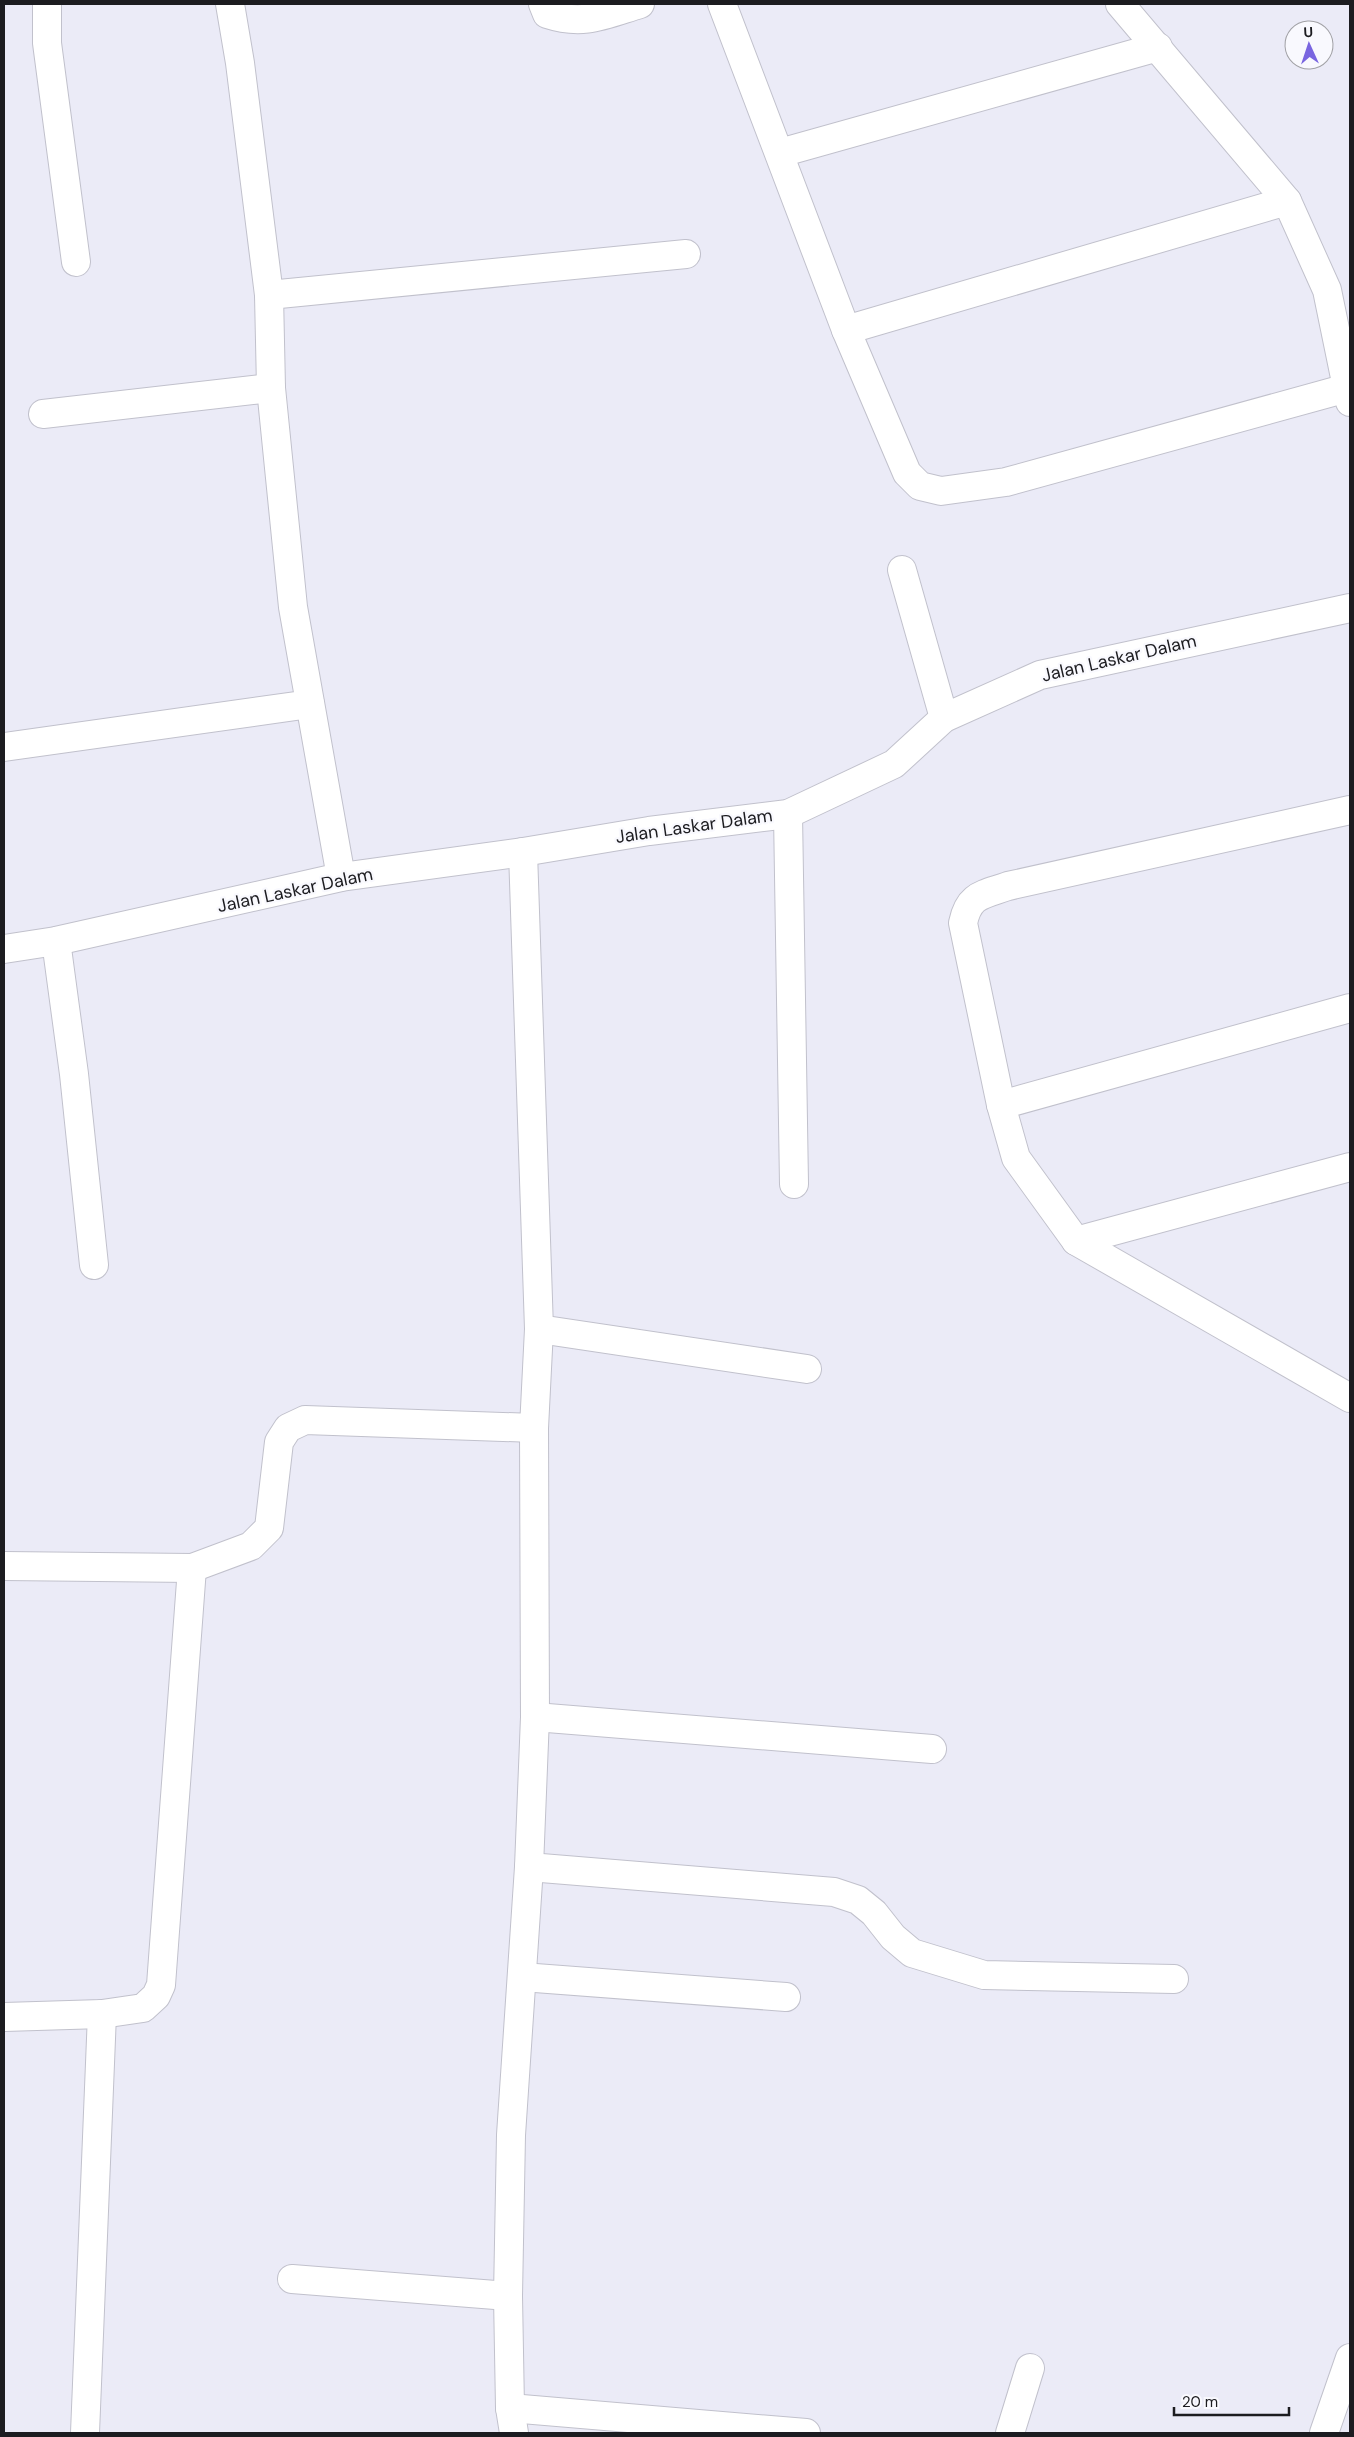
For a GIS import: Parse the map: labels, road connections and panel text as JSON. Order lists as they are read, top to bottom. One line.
{"streets":{"street":["Jalan Laskar Dalam"]},"scale_bar":"20 m","north":"top"}
